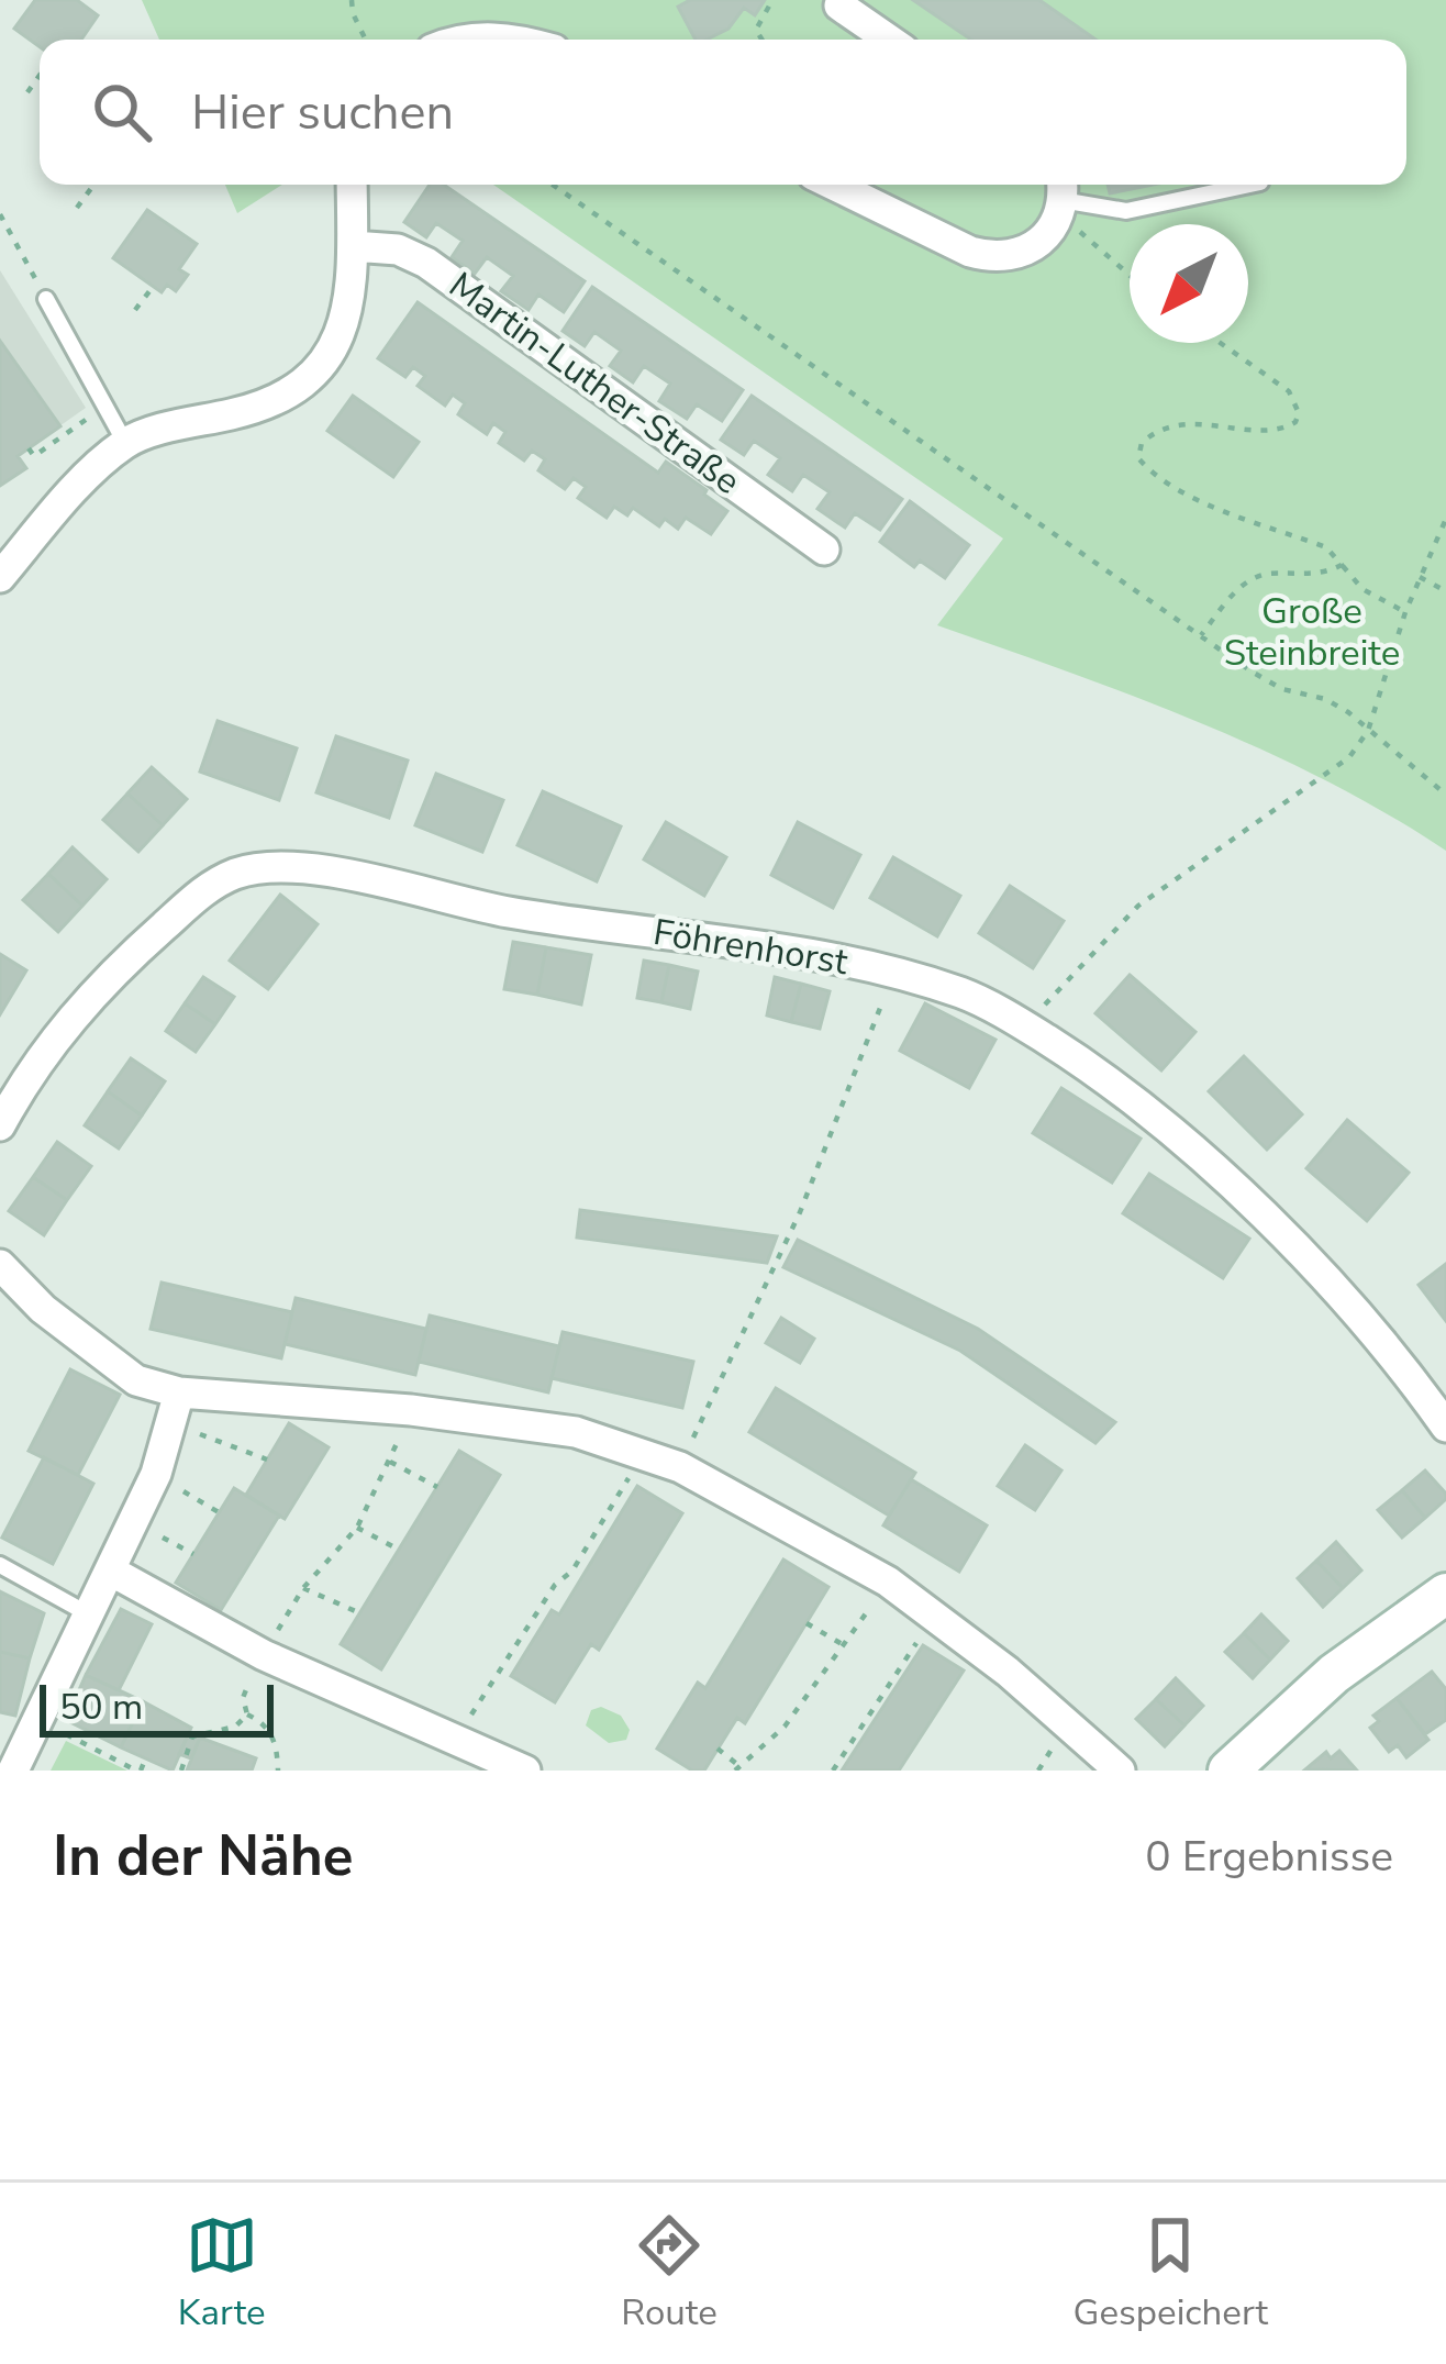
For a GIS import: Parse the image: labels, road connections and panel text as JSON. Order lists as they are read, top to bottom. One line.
{"streets":{"street":["Martin-Luther-Straße","Föhrenhorst"]},"parks":["Große Steinbreite"],"scale_bar":"50 m","north":"bottom left","page":{"search":"Hier suchen","scale":"50 m","heading":["In der Nähe","0 Ergebnisse"],"nav":["Karte","Route","Gespeichert"]}}
